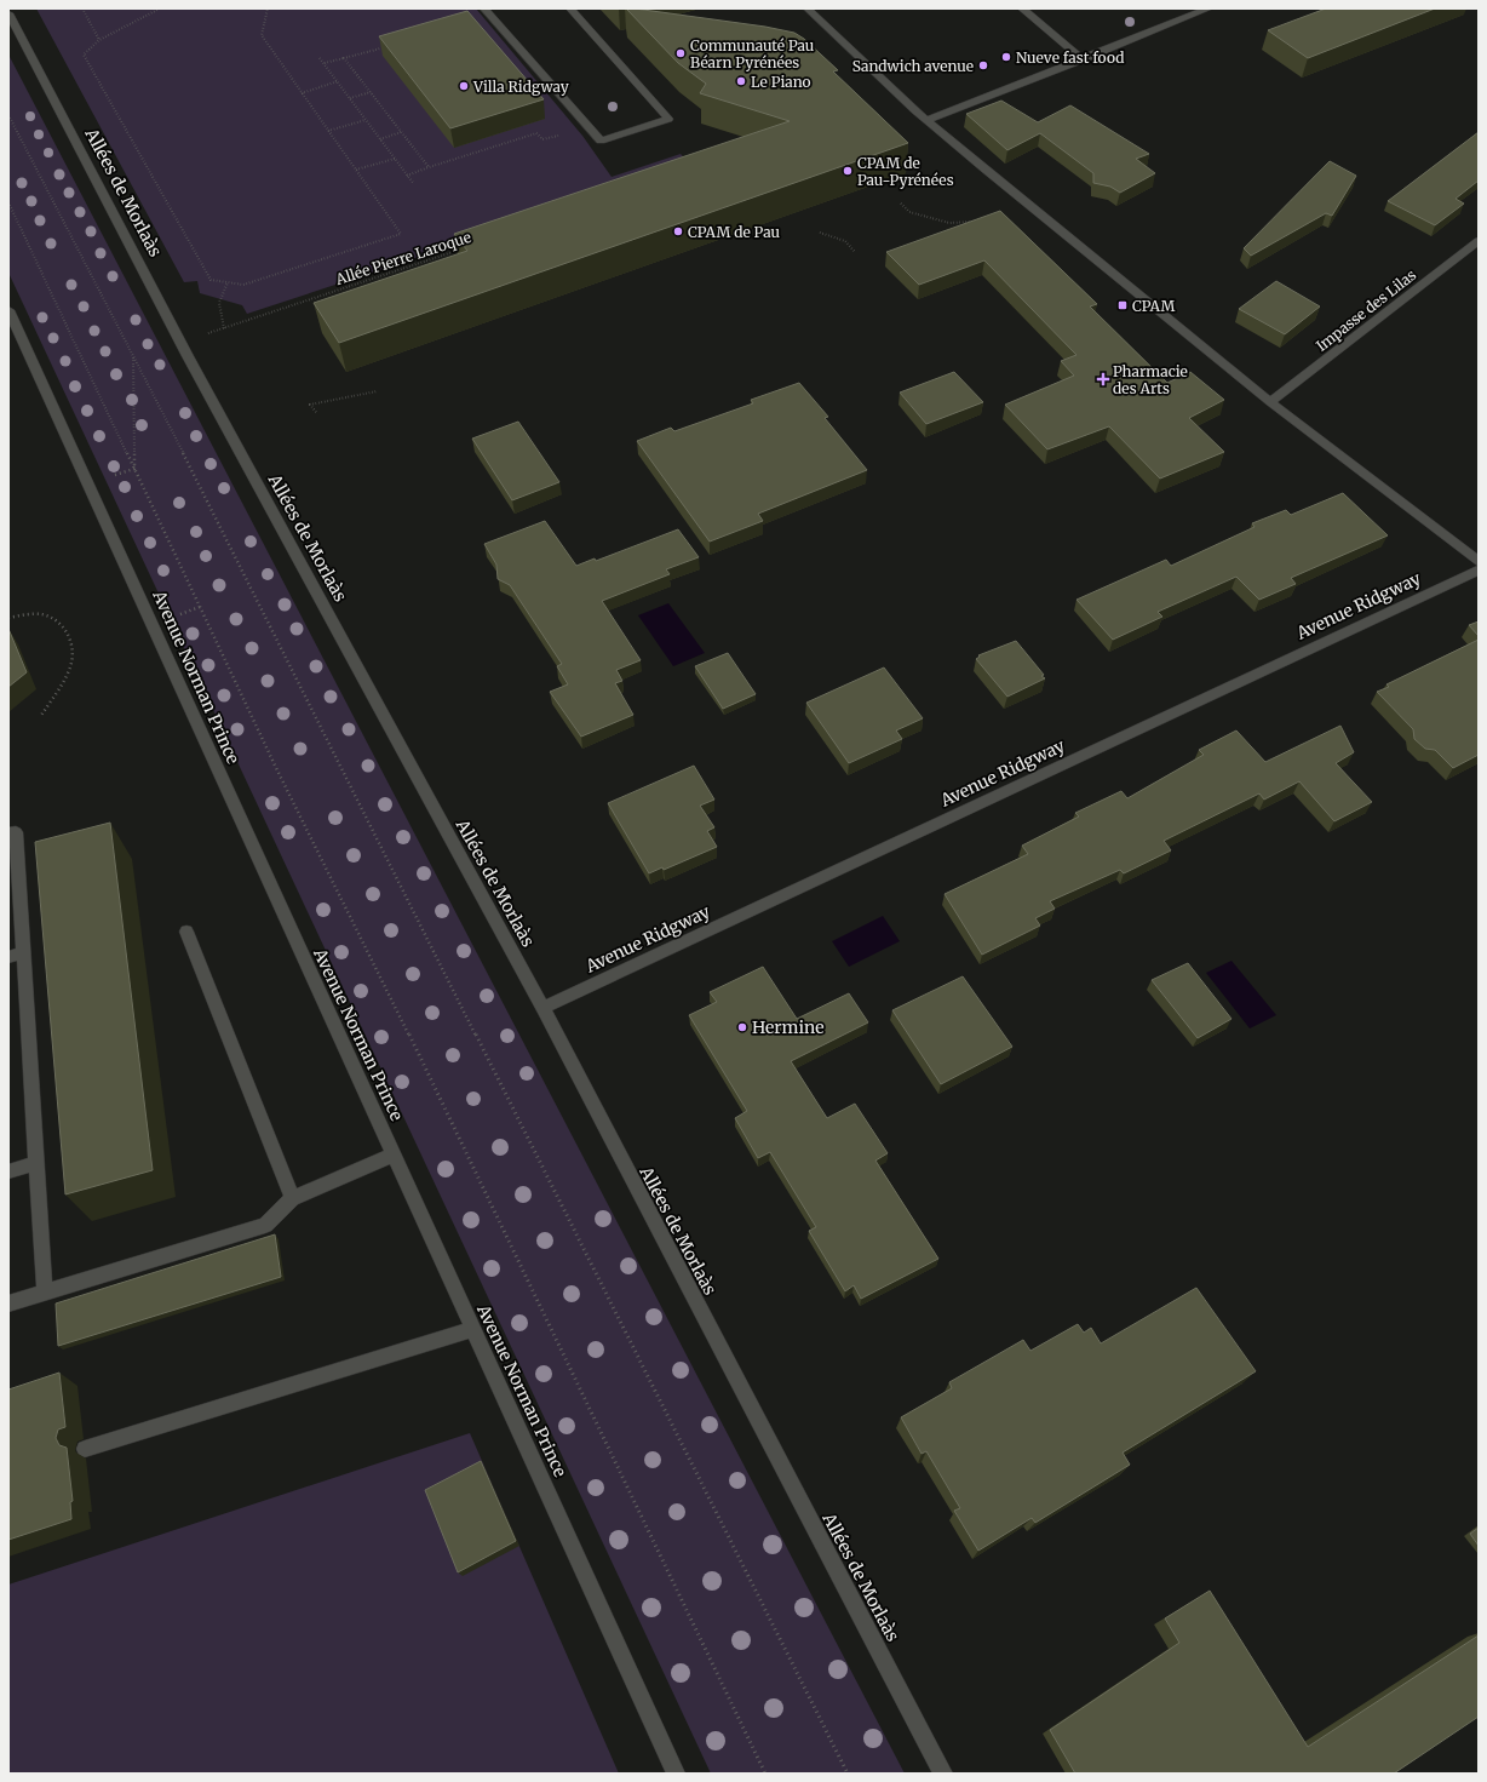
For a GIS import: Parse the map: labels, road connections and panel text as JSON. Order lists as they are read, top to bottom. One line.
{"streets":{"street":["Allées de Morlaàs","Impasse des Lilas","Avenue Ridgway","Avenue Norman Prince"],"path":["Allée Pierre Laroque"]},"crossings":[["Allées de Morlaàs","Allée Pierre Laroque"],["Allées de Morlaàs","Avenue Ridgway"]],"places":{"other":["Communauté Pau Béarn Pyrénées","Nueve fast food","Sandwich avenue","Le Piano","Villa Ridgway","CPAM de Pau-Pyrénées","CPAM de Pau","Hermine"],"transit":["CPAM"],"health":["Pharmacie des Arts"]}}
